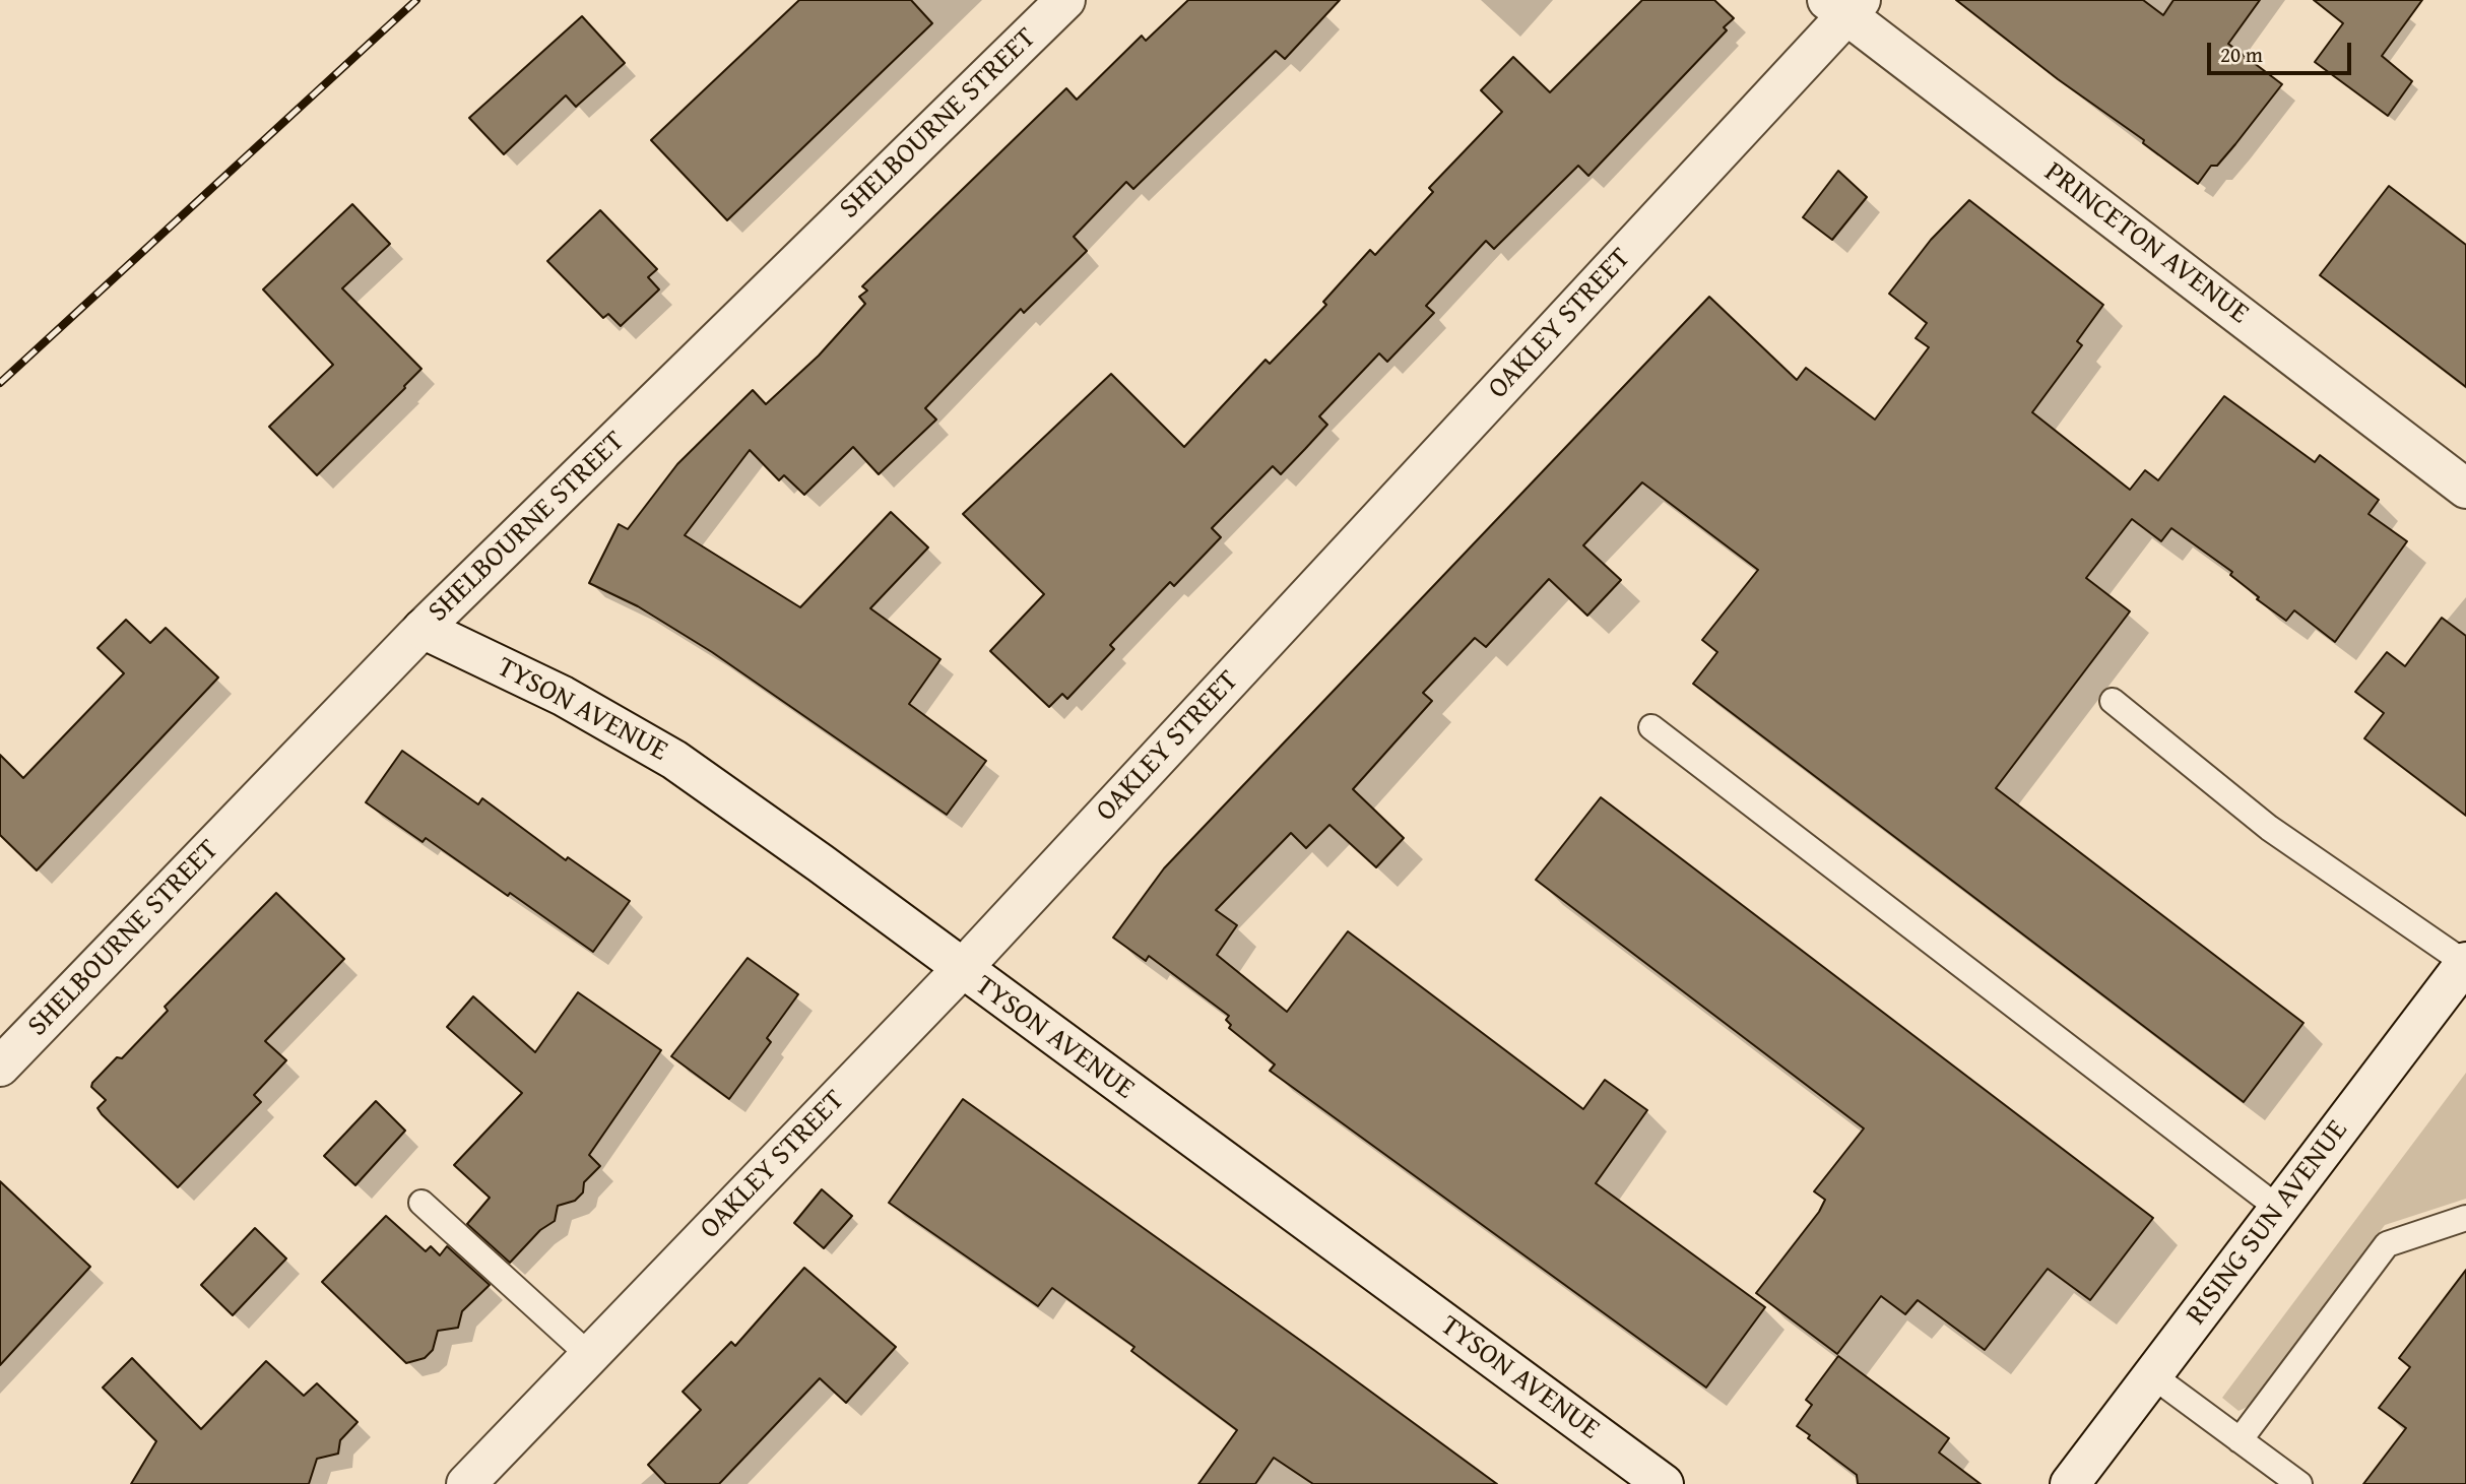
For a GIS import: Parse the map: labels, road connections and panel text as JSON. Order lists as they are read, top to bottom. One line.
{"streets":{"street":["SHELBOURNE STREET","PRINCETON AVENUE","OAKLEY STREET","TYSON AVENUE","RISING SUN AVENUE"]},"crossings":[["SHELBOURNE STREET","TYSON AVENUE"],["PRINCETON AVENUE","OAKLEY STREET"],["OAKLEY STREET","TYSON AVENUE"]],"scale_bar":"20 m"}
